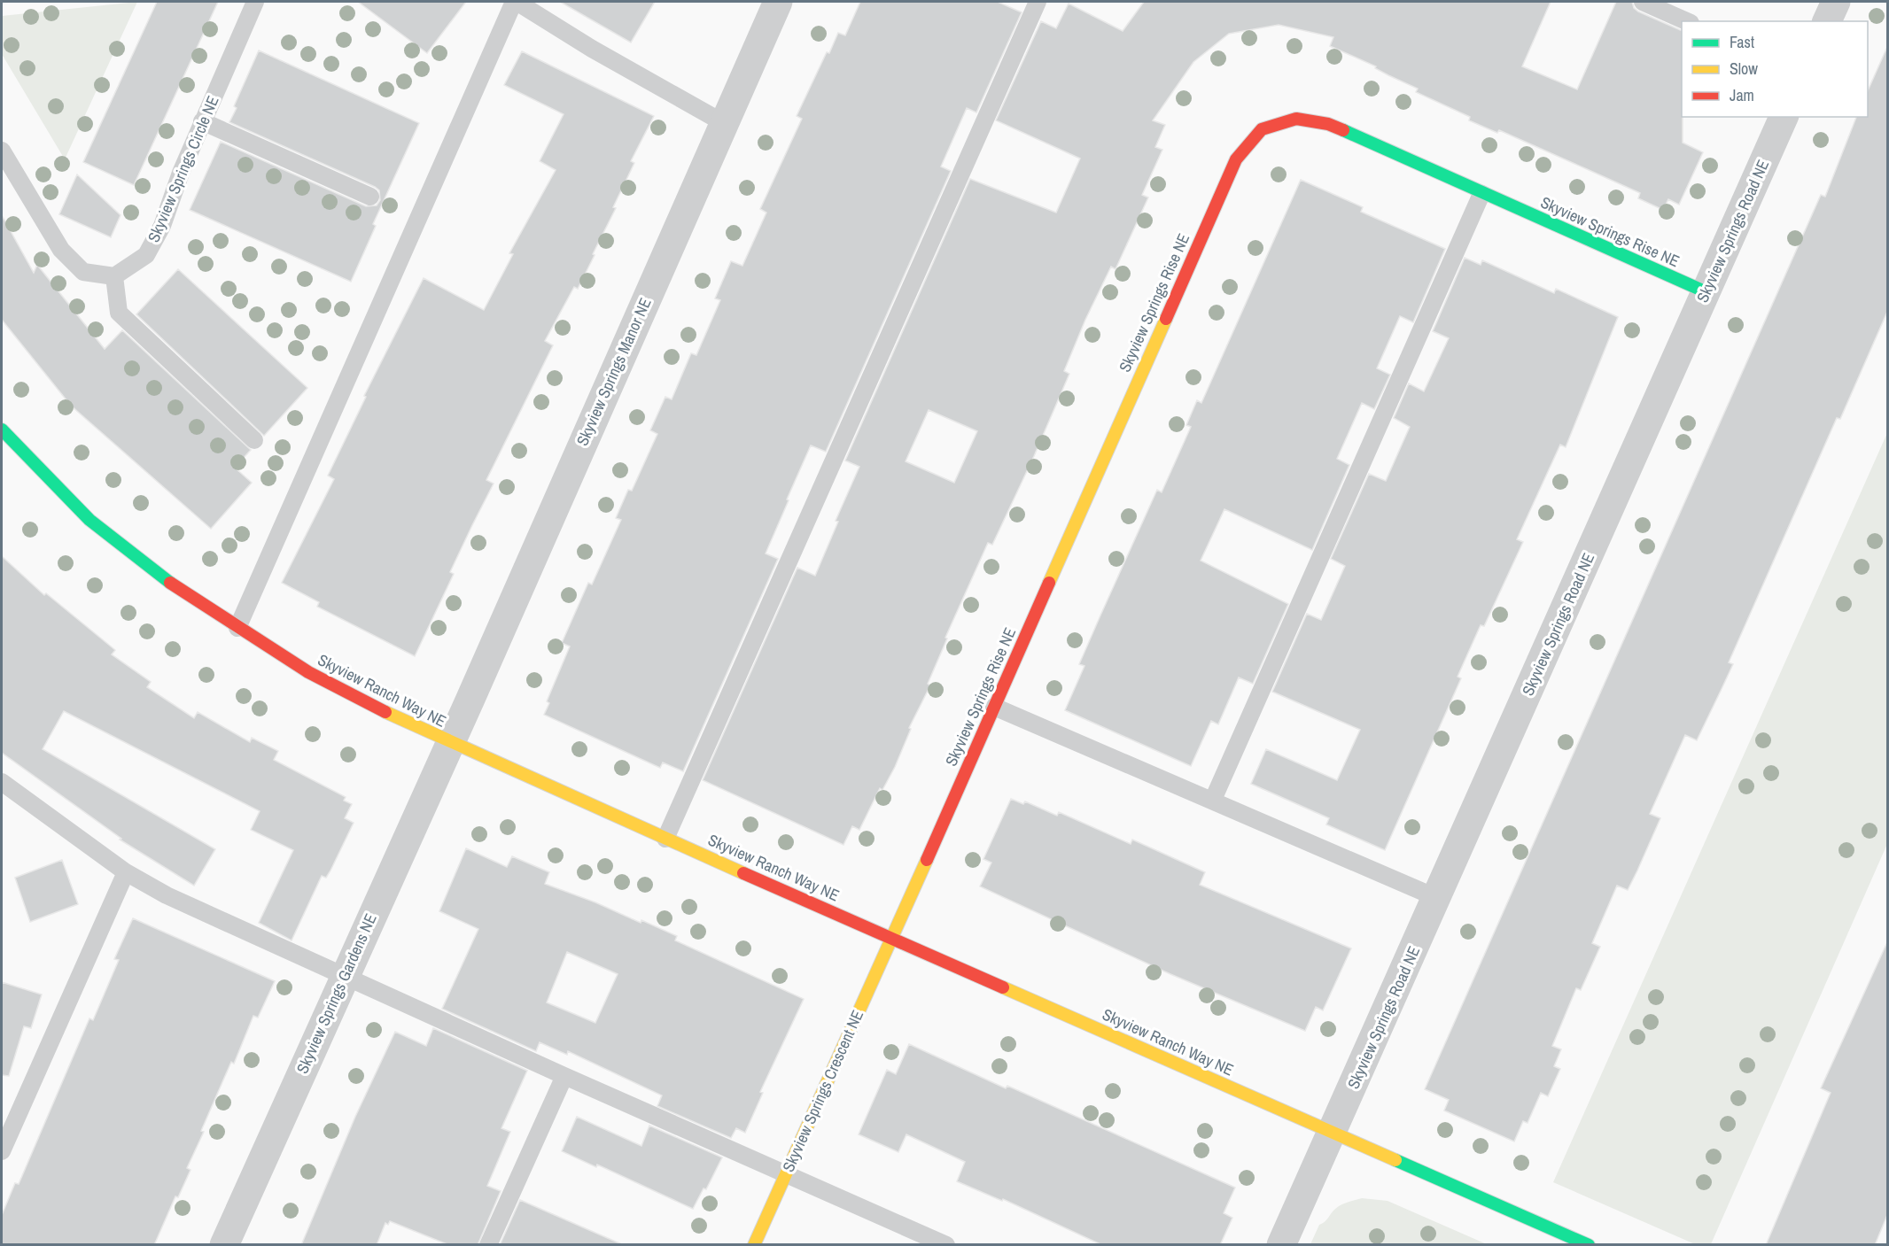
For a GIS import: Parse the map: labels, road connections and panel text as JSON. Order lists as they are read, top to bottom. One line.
{"streets":{"street":["Skyview Springs Road NE","Skyview Springs Rise NE","Skyview Springs Manor NE","Skyview Ranch Way NE","Skyview Springs Gardens NE","Skyview Springs Crescent NE"],"lane":["Skyview Springs Circle NE"]},"crossings":[["Skyview Springs Road NE","Skyview Springs Rise NE"],["Skyview Springs Road NE","Skyview Ranch Way NE"],["Skyview Springs Rise NE","Skyview Ranch Way NE"],["Skyview Springs Rise NE","Skyview Springs Crescent NE"],["Skyview Springs Manor NE","Skyview Ranch Way NE"],["Skyview Springs Manor NE","Skyview Springs Gardens NE"],["Skyview Ranch Way NE","Skyview Springs Gardens NE"],["Skyview Ranch Way NE","Skyview Springs Crescent NE"]],"legend":["Fast","Slow","Jam"]}
